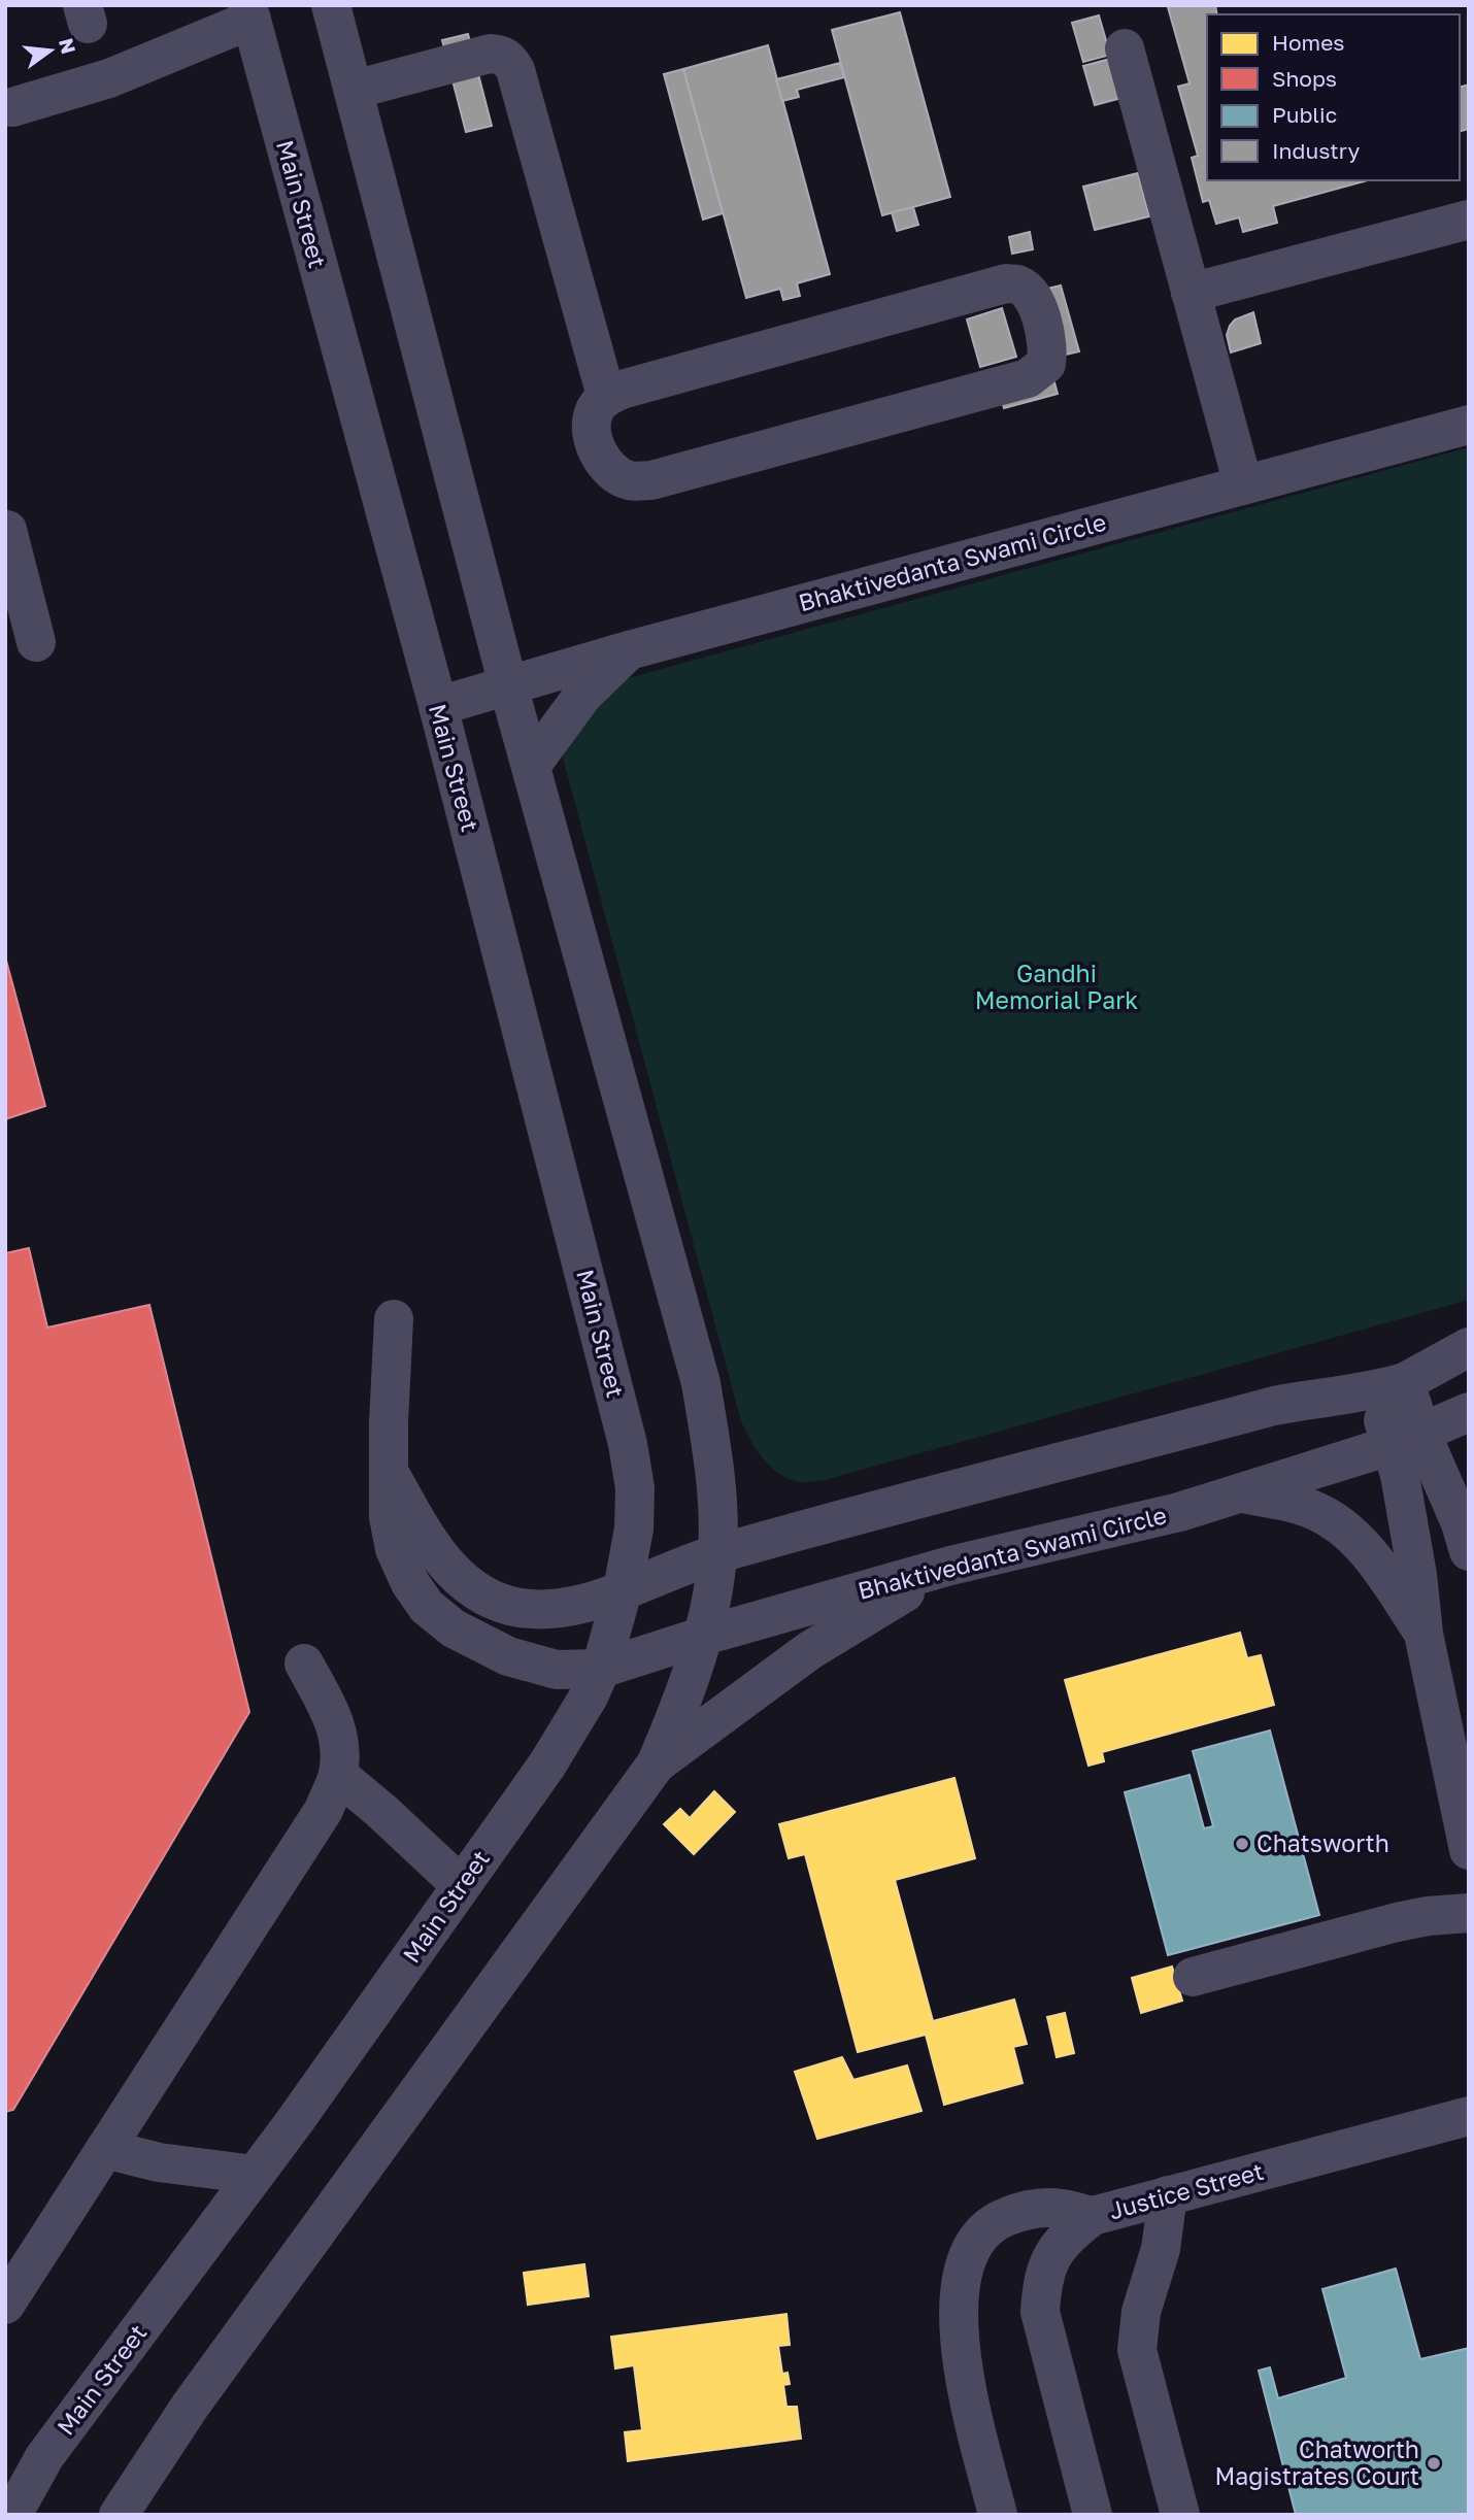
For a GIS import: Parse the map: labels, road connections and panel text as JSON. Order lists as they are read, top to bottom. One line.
{"streets":{"street":["Main Street","Bhaktivedanta Swami Circle","Justice Street"]},"crossings":[["Main Street","Bhaktivedanta Swami Circle"]],"parks":["Gandhi Memorial Park"],"places":["Chatsworth","Chatworth Magistrates Court"],"legend":["Homes","Shops","Public","Industry"],"north":"right"}
